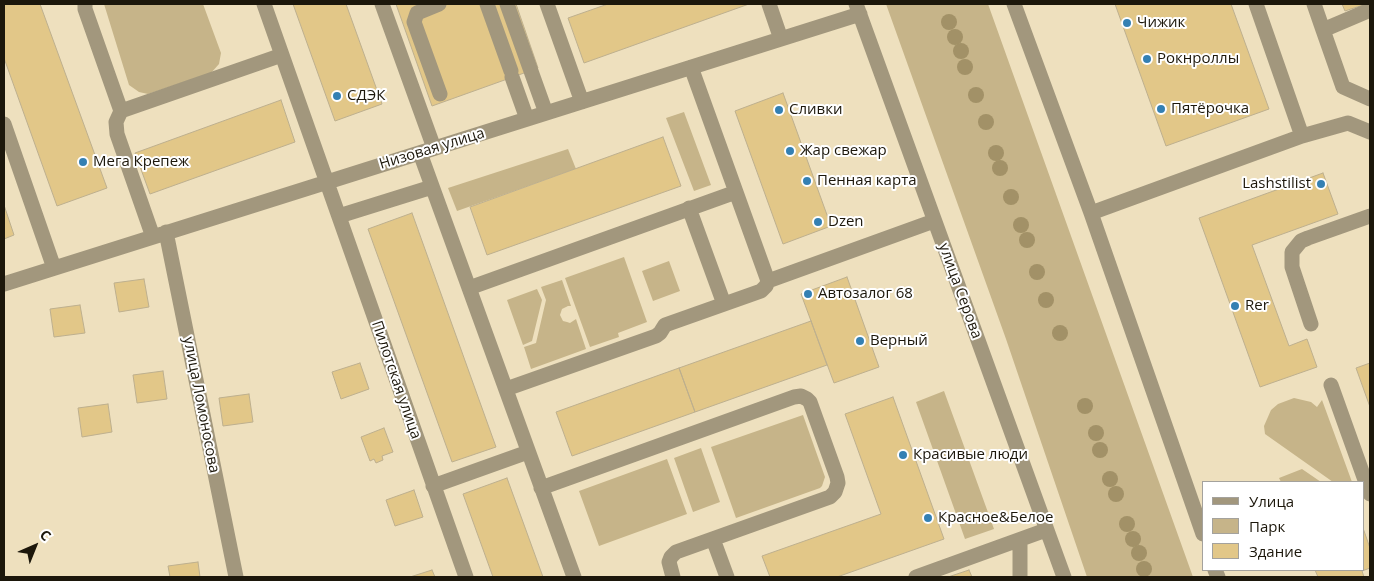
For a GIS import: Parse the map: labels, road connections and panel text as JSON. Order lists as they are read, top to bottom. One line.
{"streets":{"street":["Низовая улица","улица Серова","Пилотская улица","улица Ломоносова"]},"crossings":[["Низовая улица","улица Серова"],["Низовая улица","Пилотская улица"],["Низовая улица","улица Ломоносова"]],"places":["Чижик","Рокнроллы","СДЭК","Пятёрочка","Сливки","Жар свежар","Мега Крепеж","Пенная карта","Lashstilist","Dzen","Автозалог 68","Rer","Верный","Красивые люди","Красное&Белое"],"legend":["Улица","Парк","Здание"],"north":"top right"}
